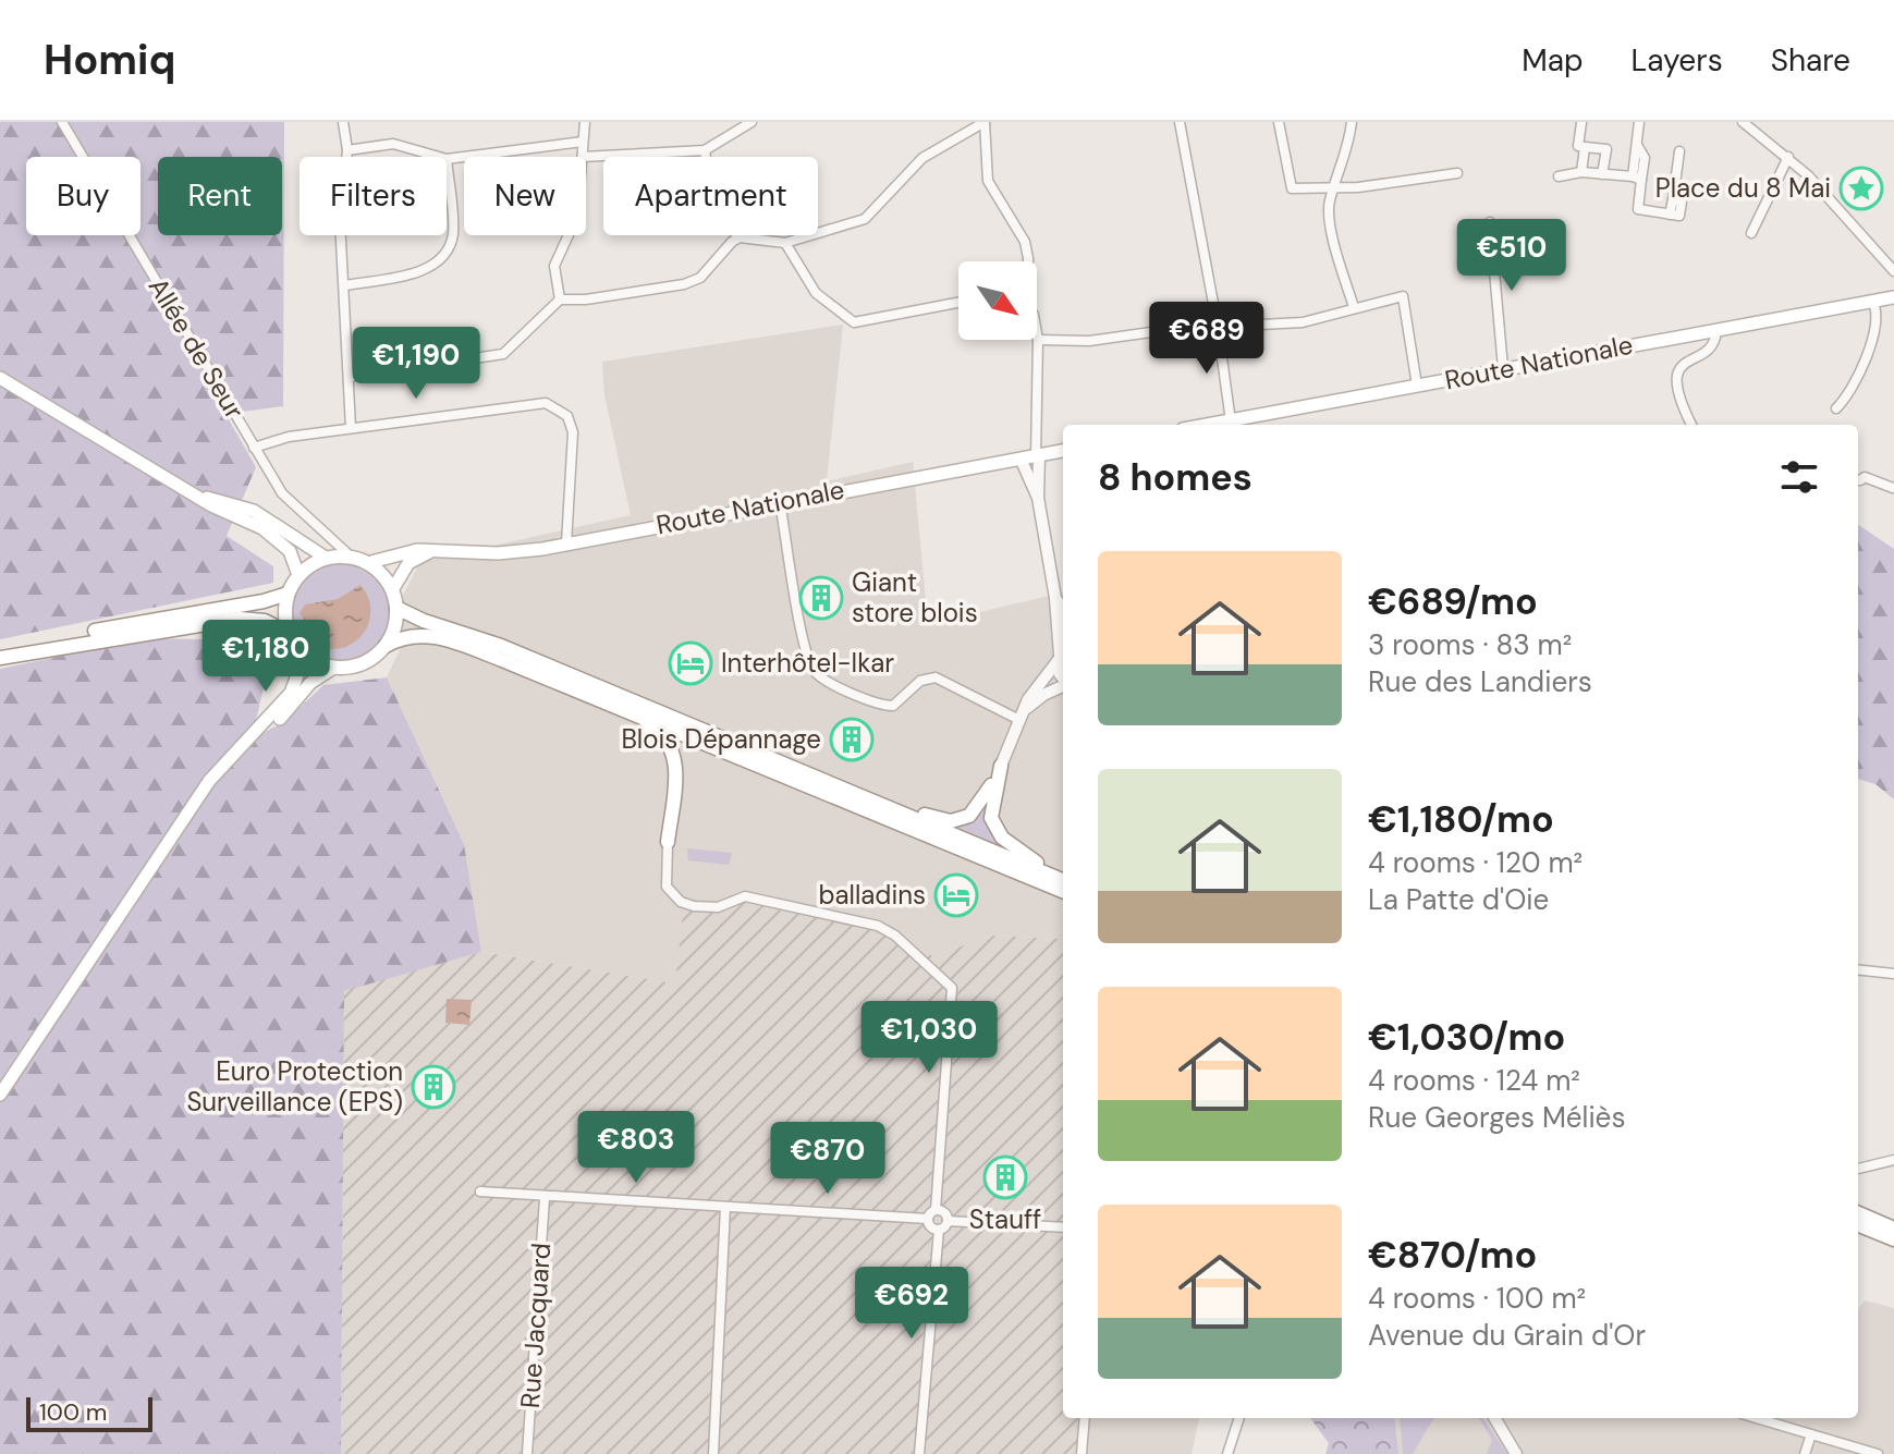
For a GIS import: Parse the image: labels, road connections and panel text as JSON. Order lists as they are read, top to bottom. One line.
{"streets":{"main road":["Route Nationale"],"street":["Allée de Seur","Rue Jacquard"]},"crossings":[["Allée de Seur","Route Nationale"]],"places":{"place":["Place du 8 Mai"],"building":["Giant store blois","Blois Dépannage","Euro Protection Surveillance (EPS)","Stauff"],"hotel":["Interhôtel-Ikar","balladins"]},"scale_bar":"100 m","north":"bottom right","page":{"header":"Homiq","nav":["Map","Layers","Share"],"chip":["Buy","Rent","Filters","New","Apartment"],"price":["€510","€689","€1,190","€1,180","€1,030","€803","€870","€692"],"heading":"8 homes","list":[{"name":"€689/mo","note":"3 rooms · 83 m² · Rue des Landiers"},{"name":"€1,180/mo","note":"4 rooms · 120 m² · La Patte d'Oie"},{"name":"€1,030/mo","note":"4 rooms · 124 m² · Rue Georges Méliès"},{"name":"€870/mo","note":"4 rooms · 100 m² · Avenue du Grain d'Or"}],"scale":"100 m"}}
